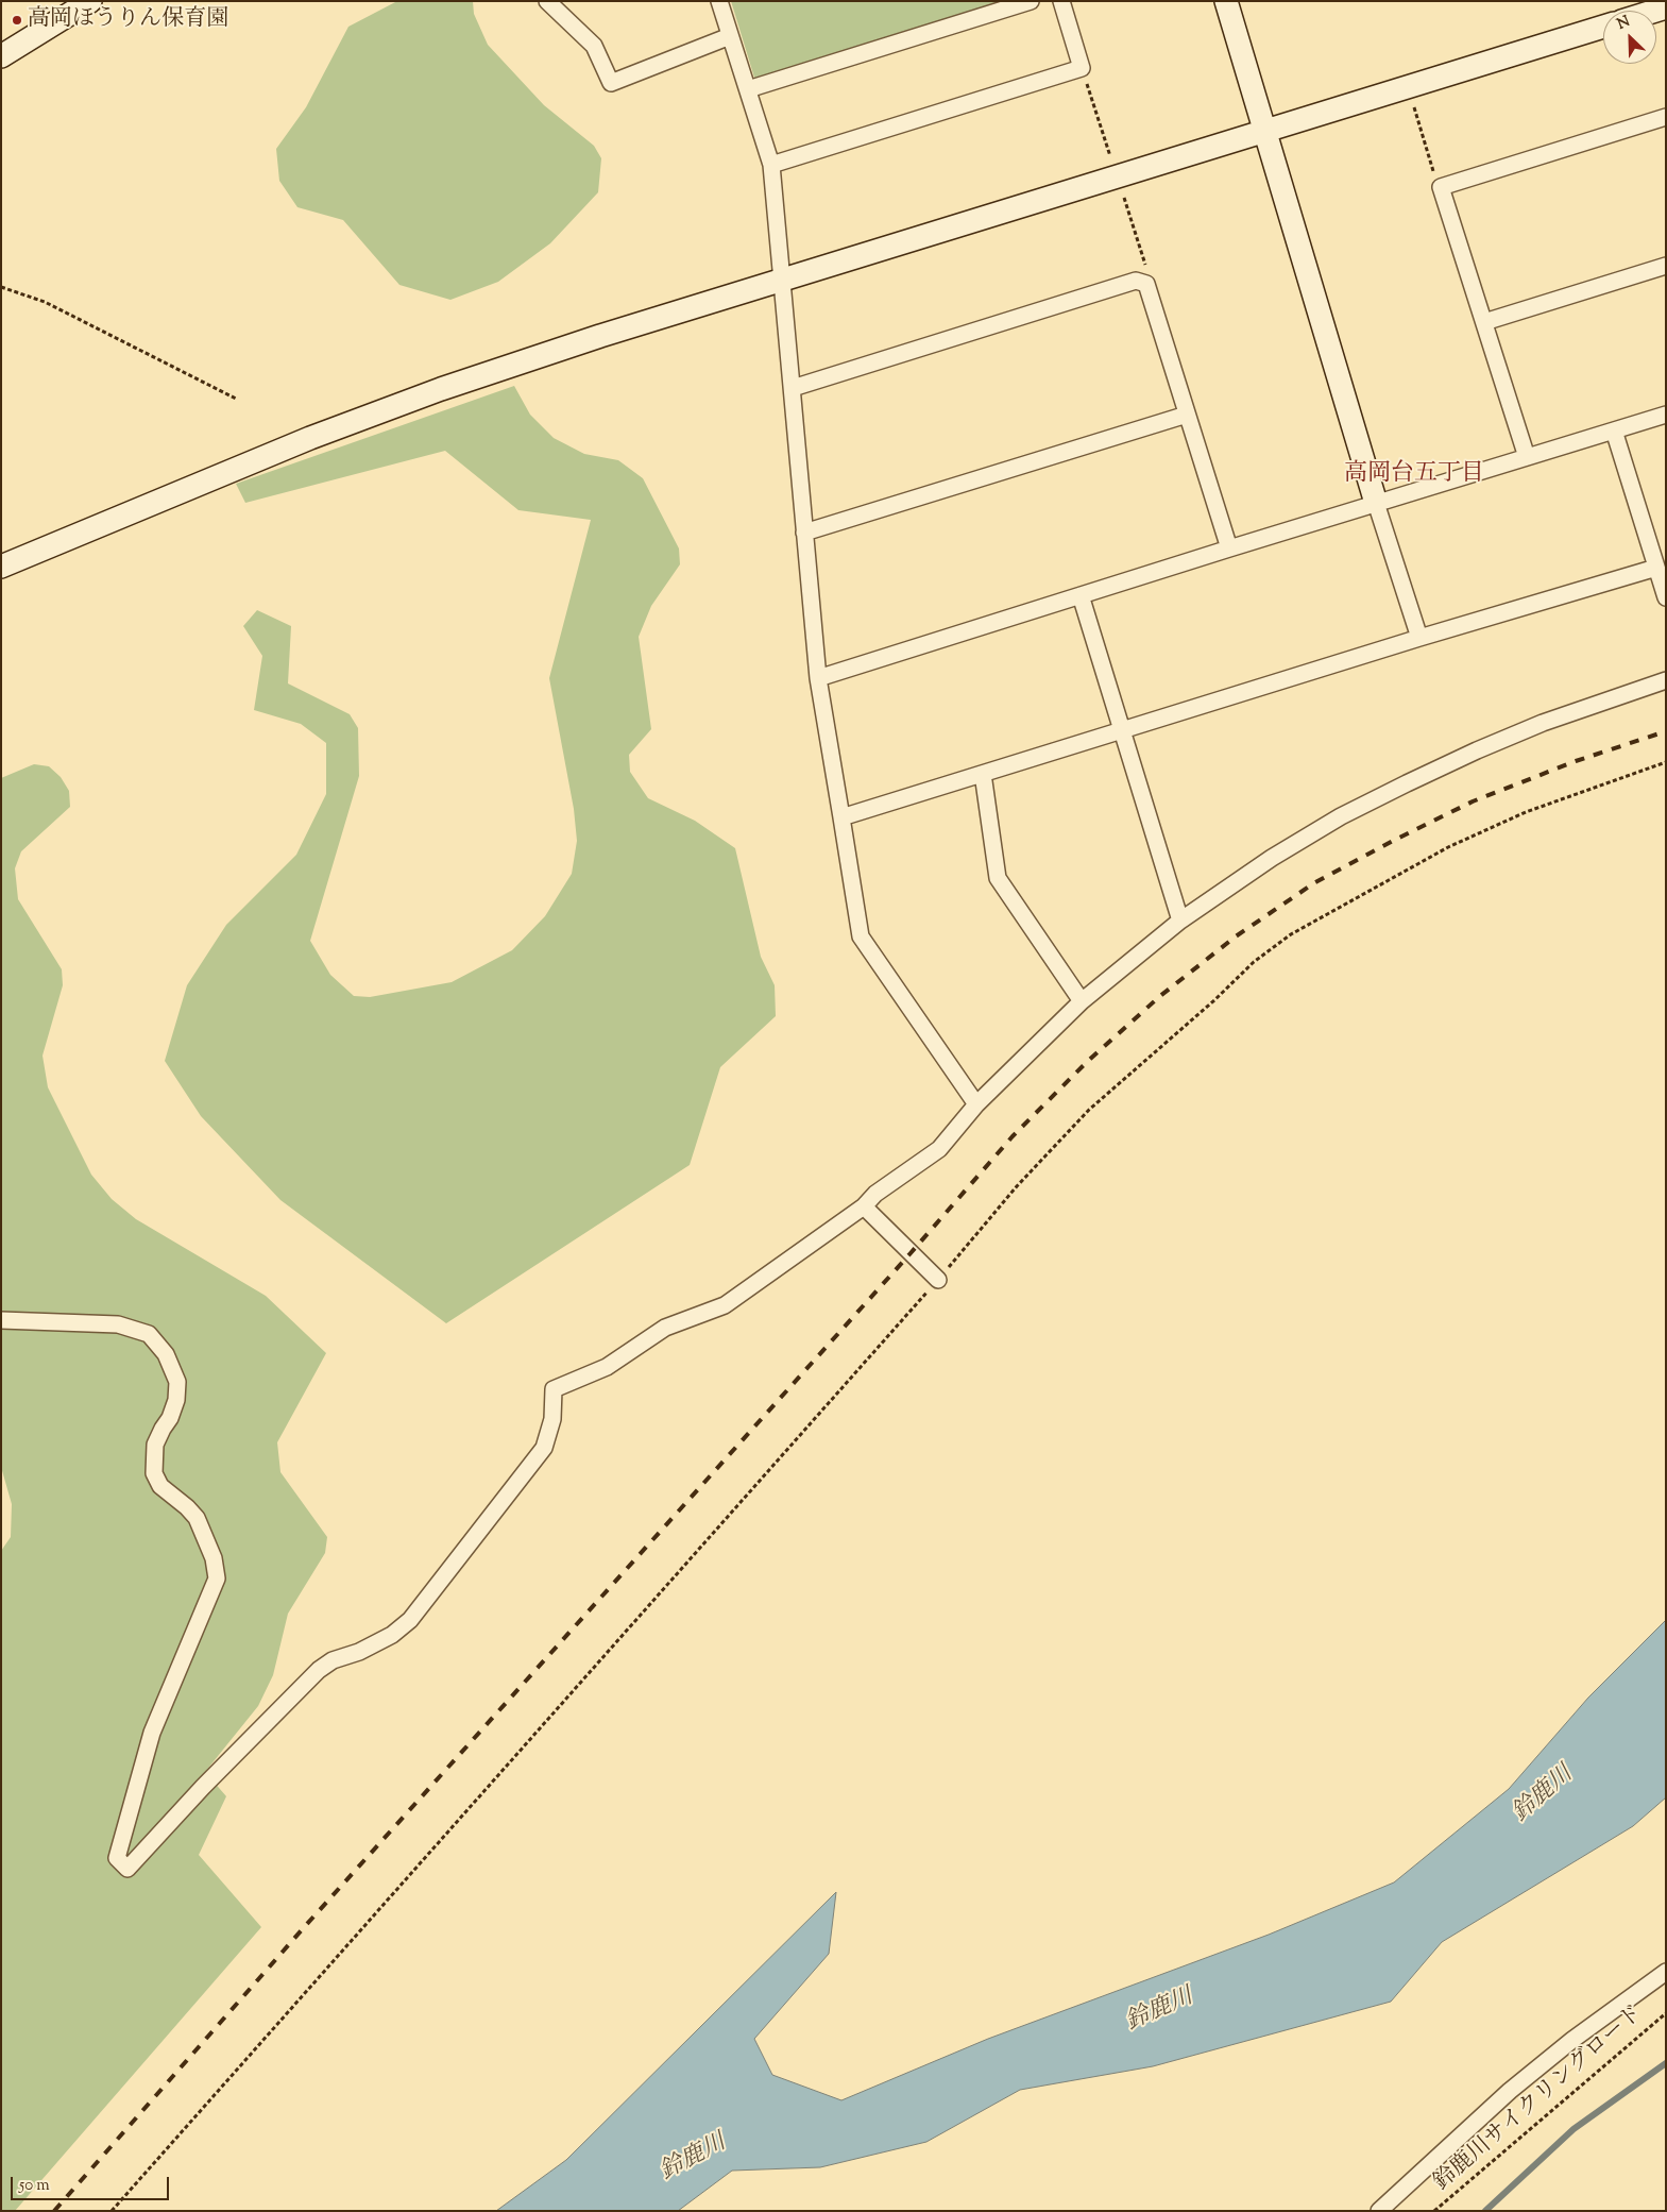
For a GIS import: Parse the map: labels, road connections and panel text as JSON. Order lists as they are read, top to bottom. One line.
{"streets":{"path":["鈴鹿川サイクリングロード"]},"districts":["高岡台五丁目"],"water":["鈴鹿川"],"places":["高岡ほうりん保育園"],"scale_bar":"50 m","north":"top left"}
